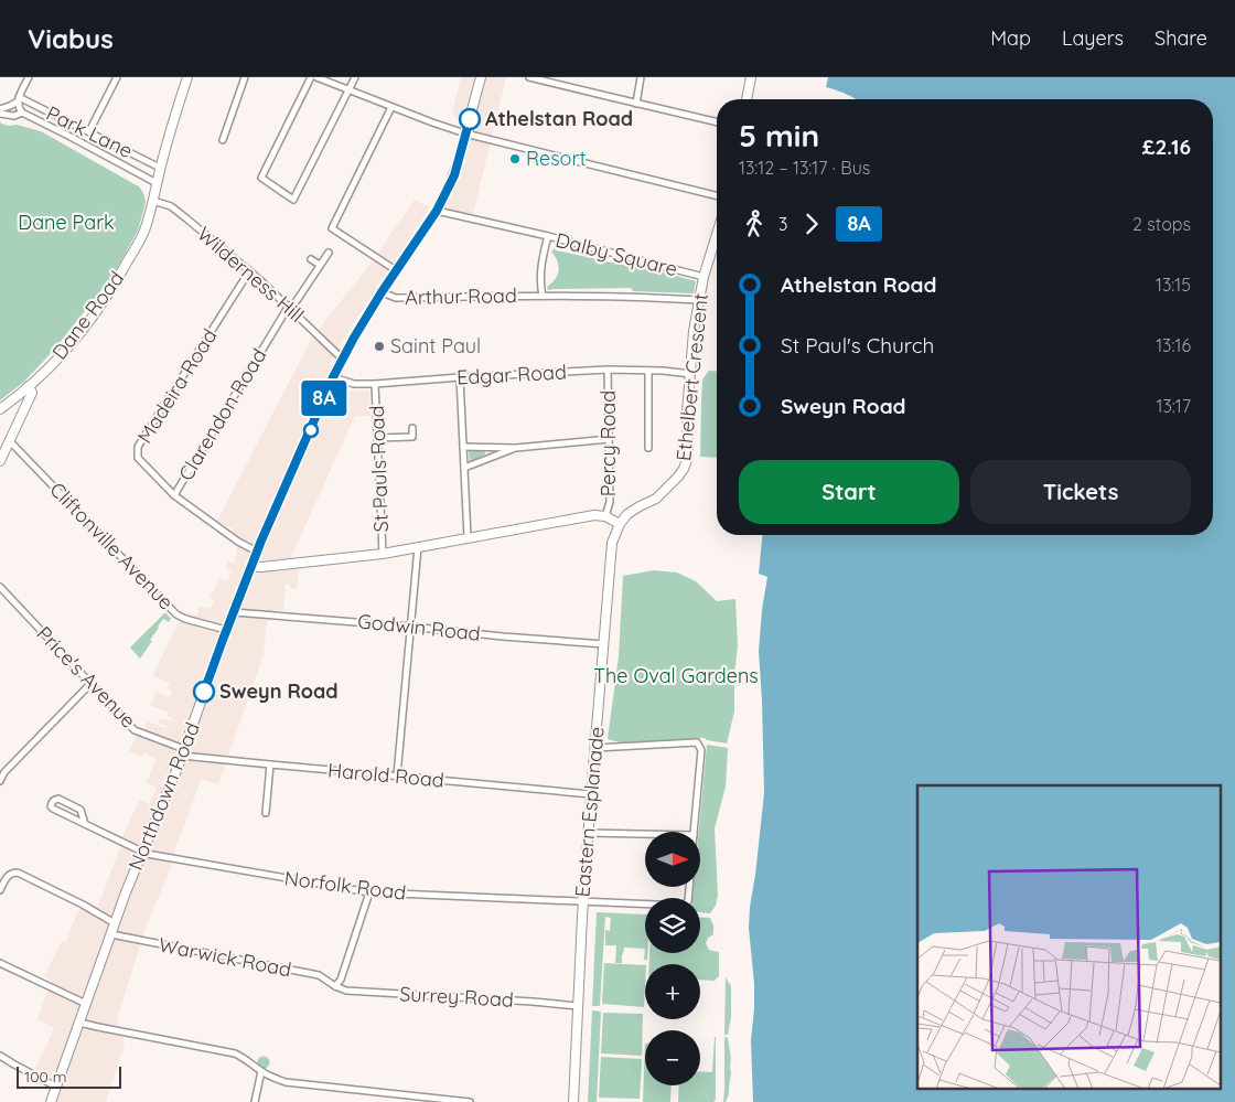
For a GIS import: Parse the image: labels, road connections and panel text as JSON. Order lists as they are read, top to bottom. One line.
{"streets":{"main road":["Dane Road","Ethelbert Crescent","Northdown Road","Eastern Esplanade"],"street":["Park Lane","Dalby Square","Wilderness Hill","Arthur Road","Edgar Road","Madeira Road","Clarendon Road","Percy Road","St Pauls Road","Cliftonville Avenue","Godwin Road","Price's Avenue","Harold Road","Norfolk Road","Warwick Road","Surrey Road"]},"crossings":[["Park Lane","Dane Road"],["Dalby Square","Arthur Road"],["Dalby Square","Ethelbert Crescent"],["Wilderness Hill","Dane Road"],["Wilderness Hill","Madeira Road"],["Wilderness Hill","Clarendon Road"],["Wilderness Hill","Northdown Road"],["Arthur Road","Northdown Road"],["Edgar Road","Ethelbert Crescent"],["Edgar Road","Percy Road"],["Edgar Road","St Pauls Road"],["Edgar Road","Northdown Road"],["Ethelbert Crescent","Eastern Esplanade"],["Madeira Road","Clarendon Road"],["Clarendon Road","Northdown Road"],["Cliftonville Avenue","Northdown Road"],["Godwin Road","Northdown Road"],["Godwin Road","Eastern Esplanade"],["Price's Avenue","Harold Road"],["Price's Avenue","Northdown Road"],["Harold Road","Northdown Road"],["Harold Road","Eastern Esplanade"],["Northdown Road","Norfolk Road"],["Northdown Road","Warwick Road"],["Eastern Esplanade","Norfolk Road"],["Eastern Esplanade","Surrey Road"],["Warwick Road","Surrey Road"]],"parks":["Dane Park","The Oval Gardens"],"places":["Athelstan Road","Resort","Saint Paul","Sweyn Road"],"lines":["bus line 8A"],"scale_bar":"100 m","north":"right","page":{"header":"Viabus","nav":["Map","Layers","Share"],"on_map":"8A","heading":["5 min","13:12 – 13:17 · Bus","£2.16"],"legs":["3","8A","2 stops"],"list":[{"name":"Athelstan Road","value":"13:15"},{"name":"St Paul's Church","value":"13:16"},{"name":"Sweyn Road","value":"13:17"}],"buttons":["Start","Tickets"],"map_buttons":["+","−"],"scale":"100 m"}}
